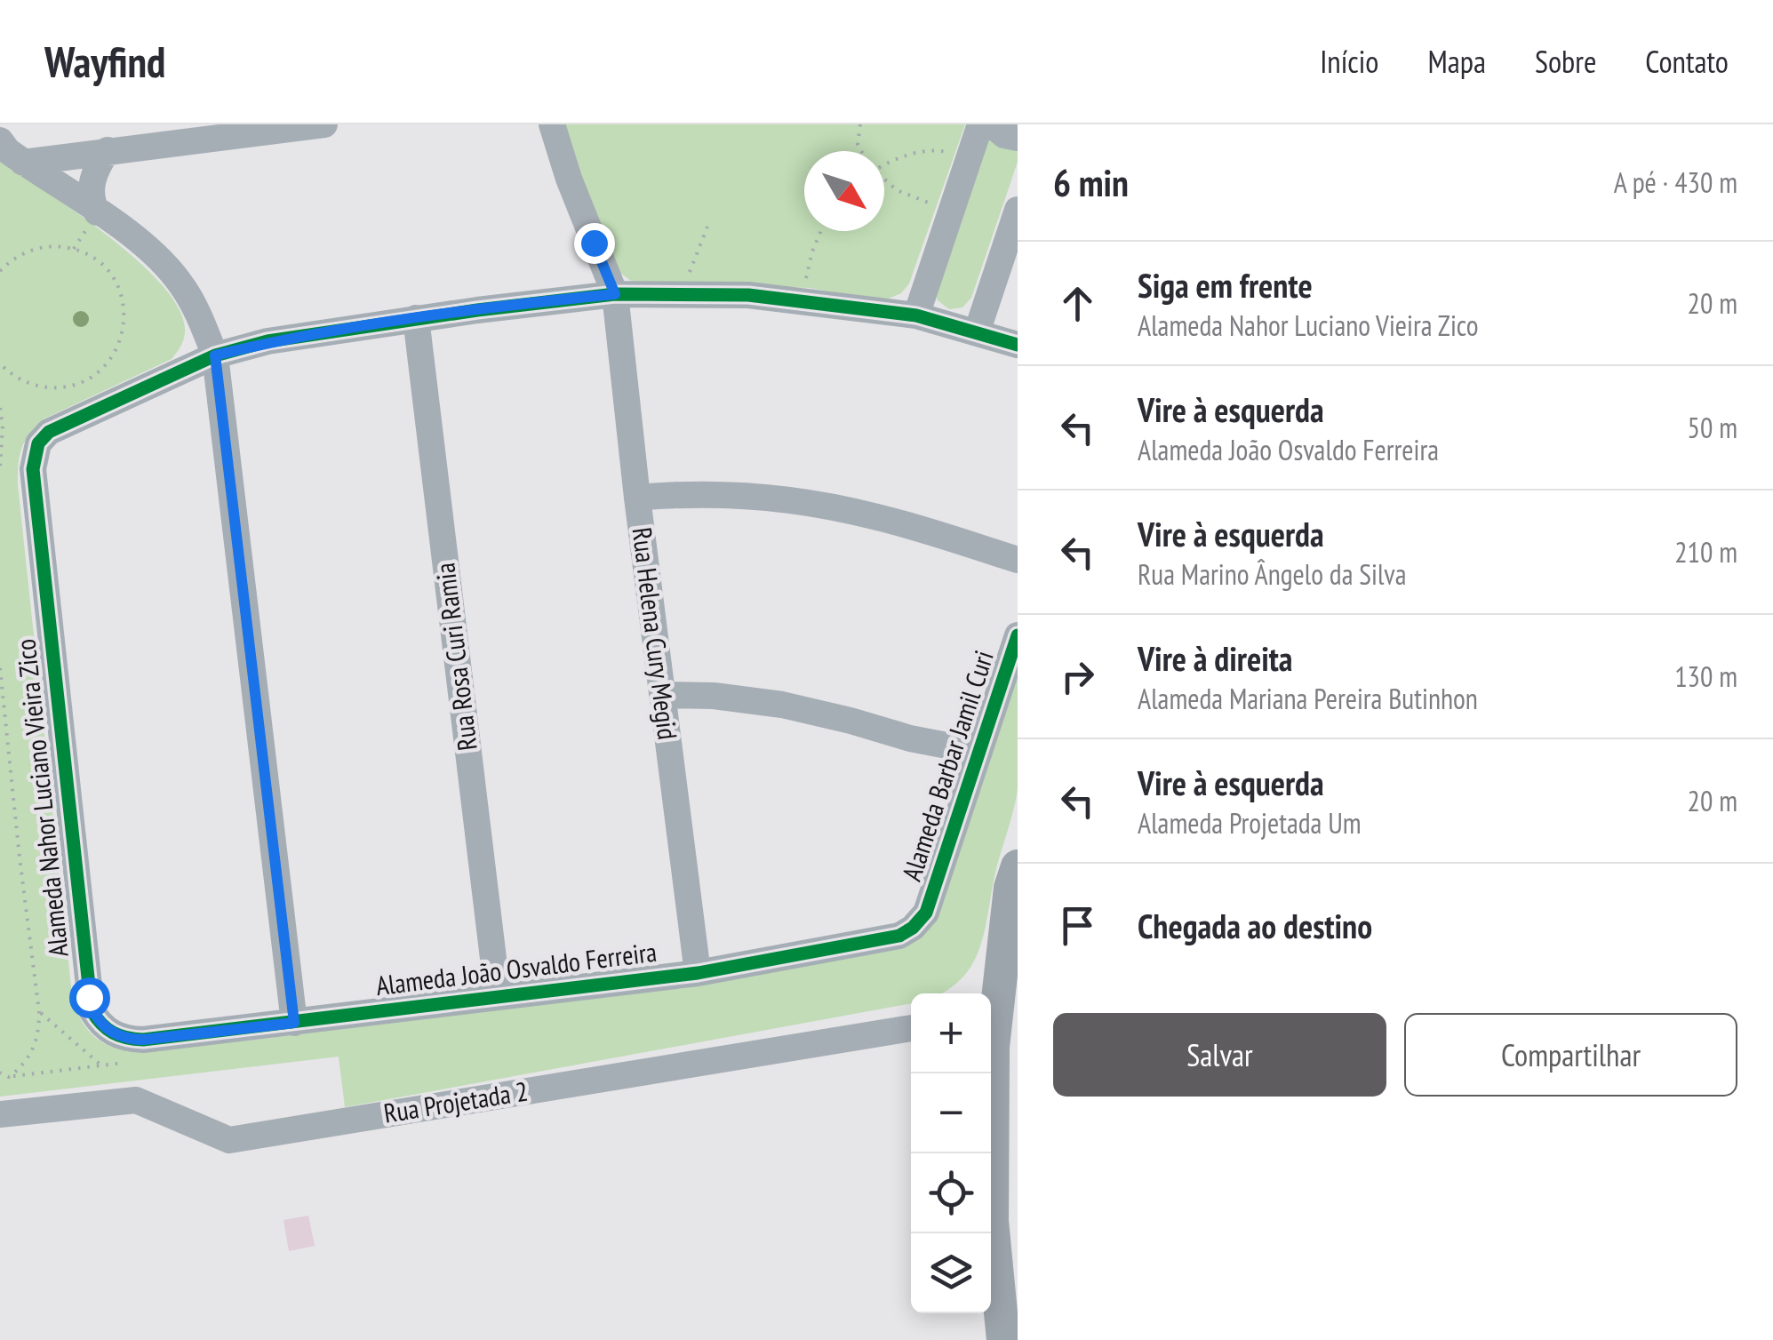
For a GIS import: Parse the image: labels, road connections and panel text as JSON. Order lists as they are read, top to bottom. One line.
{"streets":{"street":["Rua Helena Cury Megid","Rua Rosa Curi Ramia","Alameda Barbar Jamil Curi","Alameda Nahor Luciano Vieira Zico","Alameda João Osvaldo Ferreira","Rua Projetada 2"]},"crossings":[["Rua Helena Cury Megid","Alameda João Osvaldo Ferreira"],["Rua Rosa Curi Ramia","Alameda João Osvaldo Ferreira"],["Alameda Barbar Jamil Curi","Alameda João Osvaldo Ferreira"],["Alameda Nahor Luciano Vieira Zico","Alameda João Osvaldo Ferreira"]],"north":"bottom right","page":{"header":"Wayfind","nav":["Início","Mapa","Sobre","Contato"],"heading":["6 min","A pé · 430 m"],"list":[["Siga em frente","Alameda Nahor Luciano Vieira Zico","20 m"],["Vire à esquerda","Alameda João Osvaldo Ferreira","50 m"],["Vire à esquerda","Rua Marino Ângelo da Silva","210 m"],["Vire à direita","Alameda Mariana Pereira Butinhon","130 m"],["Vire à esquerda","Alameda Projetada Um","20 m"],"Chegada ao destino"],"buttons":["Salvar","Compartilhar"],"map_buttons":["+","−"]}}
